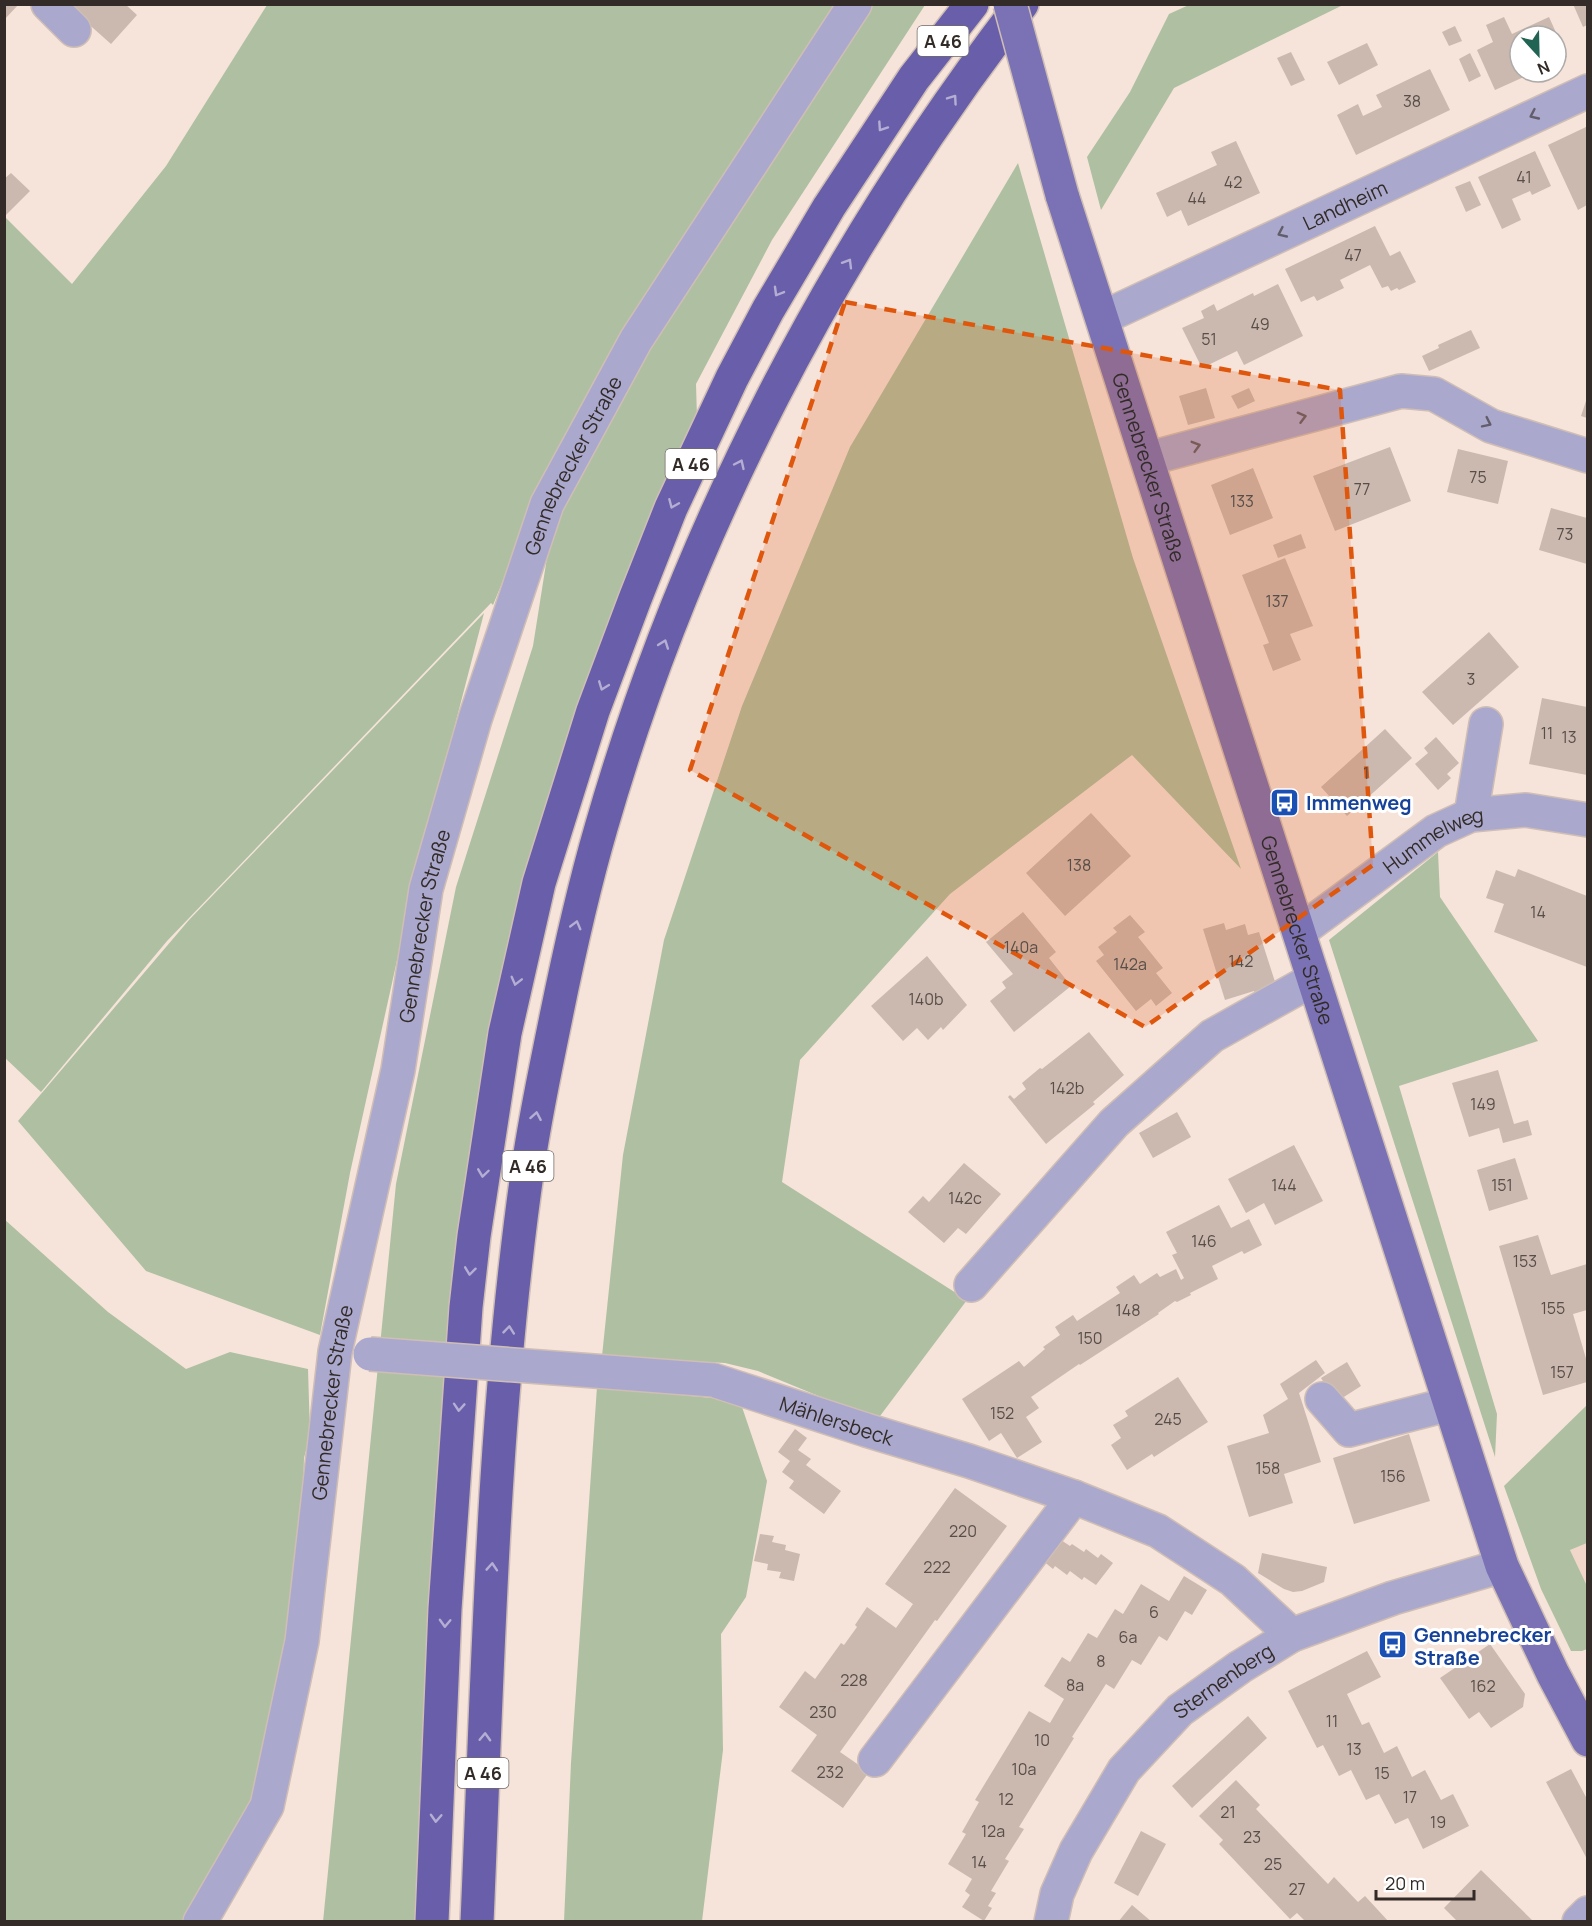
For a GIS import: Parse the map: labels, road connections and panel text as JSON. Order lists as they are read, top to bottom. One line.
{"streets":{"highway":["A 46"],"main road":["Gennebrecker Straße"],"street":["Landheim","Hummelweg","Mählersbeck","Sternenberg"]},"crossings":[["Landheim","Gennebrecker Straße"],["Gennebrecker Straße","Hummelweg"],["Gennebrecker Straße","Mählersbeck"],["Gennebrecker Straße","Sternenberg"],["Mählersbeck","Sternenberg"]],"one_way":["Landheim"],"places":{"bus stop":["Immenweg","Gennebrecker Straße"]},"house_numbers":["38","41","42","44","47","49","51","75","77","133","73","137","3","11","13","1","138","14","140a","142","142a","140b","142b","149","144","151","142c","146","153","155","148","150","157","152","245","158","156","220","222","6","6a","8","228","8a","162","230","11","10","13","10a","232","15","17","12","21","19","12a","23","14","25","27"],"scale_bar":"20 m","north":"bottom"}
